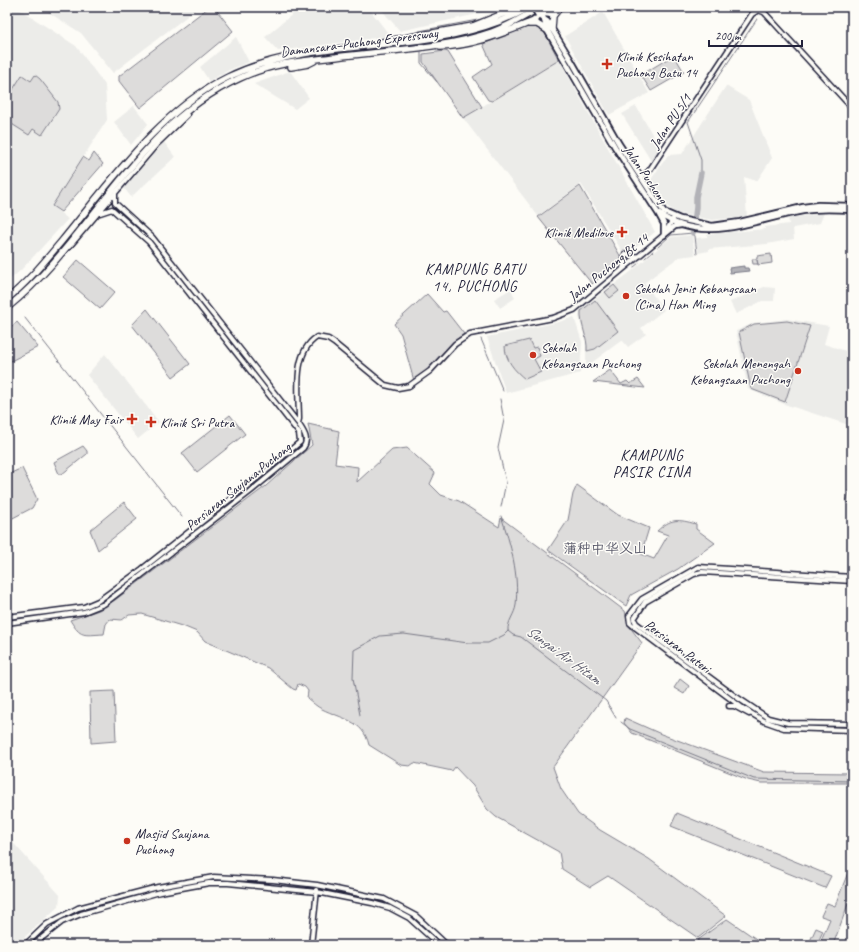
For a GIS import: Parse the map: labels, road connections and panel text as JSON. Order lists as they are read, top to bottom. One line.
{"streets":{"highway":["Damansara–Puchong Expressway"],"main road":["Jalan Puchong"],"street":["Jalan PU 5/1","Jalan Puchong Bt 14","Persiaran Saujana Puchong","Persiaran Puteri"]},"crossings":[["Damansara–Puchong Expressway","Jalan Puchong"],["Jalan PU 5/1","Jalan Puchong"],["Jalan Puchong","Jalan Puchong Bt 14"],["Jalan Puchong Bt 14","Persiaran Saujana Puchong"]],"districts":["KAMPUNG BATU 14, PUCHONG","KAMPUNG PASIR CINA"],"water":["Sungai Air Hitam"],"parks":["蒲种中华义山"],"places":{"health":["Klinik Kesihatan Puchong Batu 14","Klinik Medilove","Klinik May Fair","Klinik Sri Putra"],"other":["Sekolah Jenis Kebangsaan (Cina) Han Ming","Sekolah Kebangsaan Puchong","Sekolah Menengah Kebangsaan Puchong","Masjid Saujana Puchong"]},"scale_bar":"200 m"}
